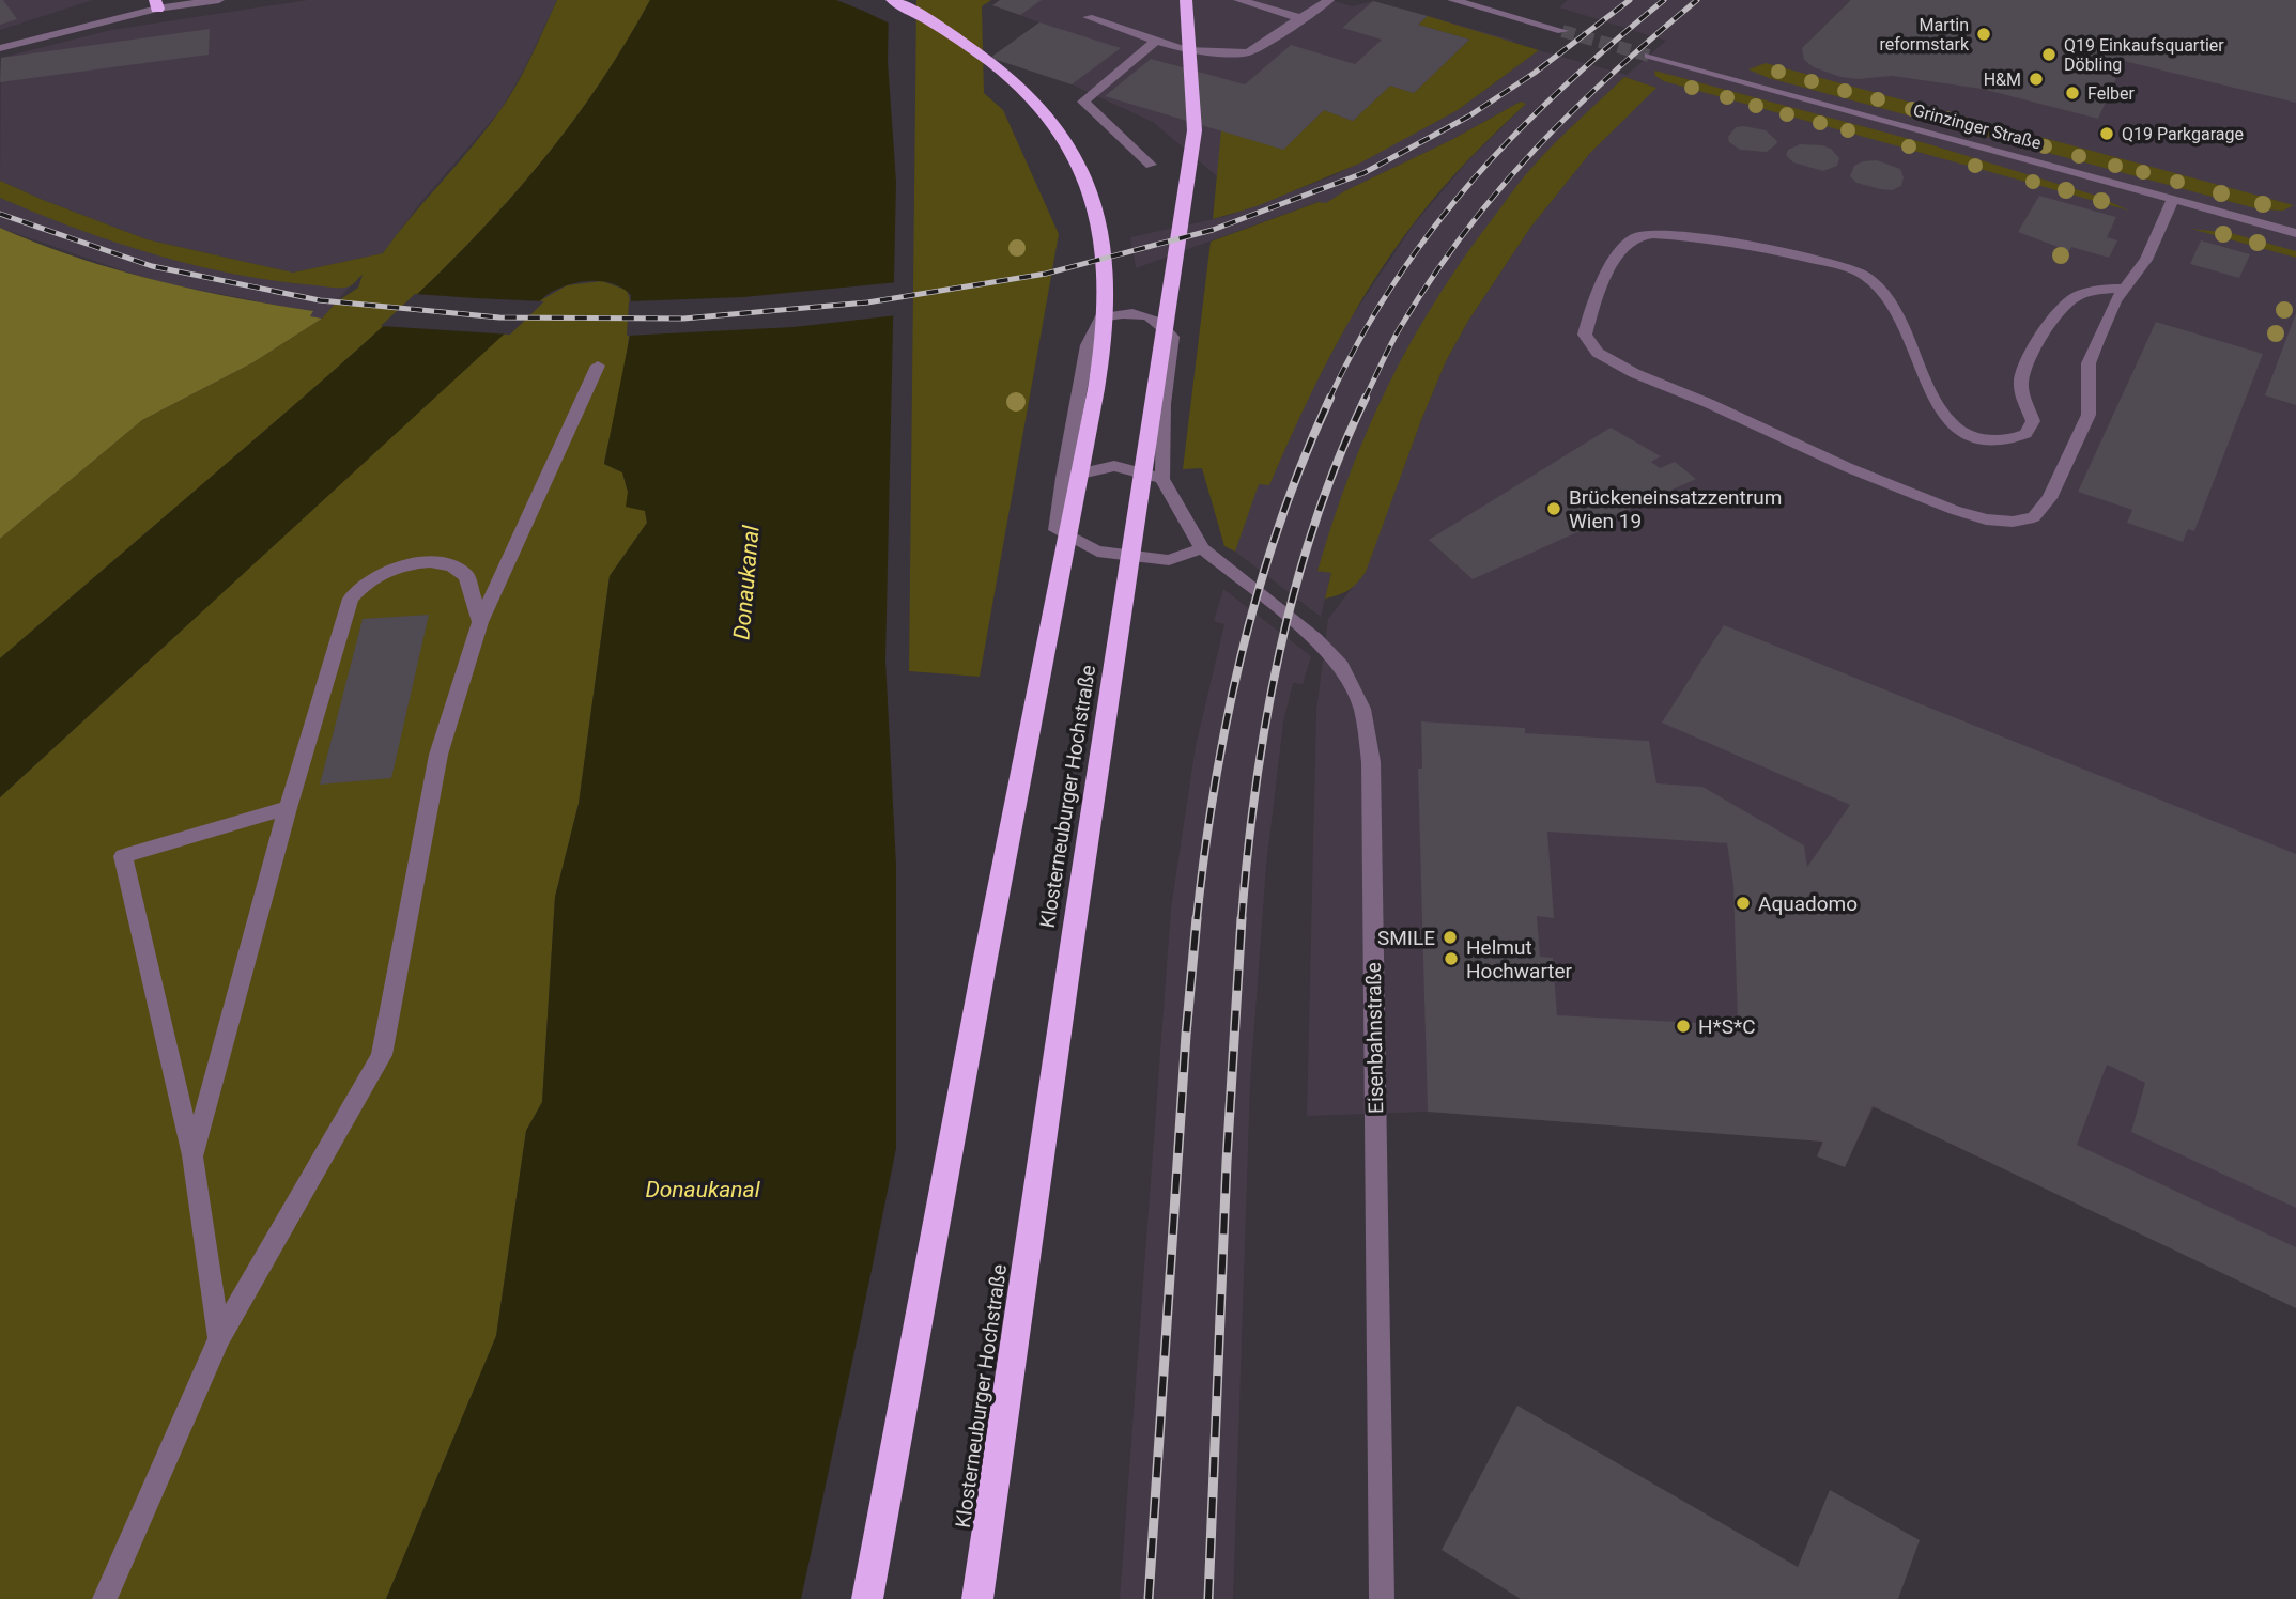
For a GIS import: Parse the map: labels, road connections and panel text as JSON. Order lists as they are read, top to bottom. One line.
{"streets":{"highway":["Klosterneuburger Hochstraße"],"street":["Grinzinger Straße","Eisenbahnstraße"]},"water":["Donaukanal"],"places":["Martin reformstark","Q19 Einkaufsquartier Döbling","H&M","Felber","Q19 Parkgarage","Brückeneinsatzzentrum Wien 19","Aquadomo","SMILE","Helmut Hochwarter","H*S*C"]}
